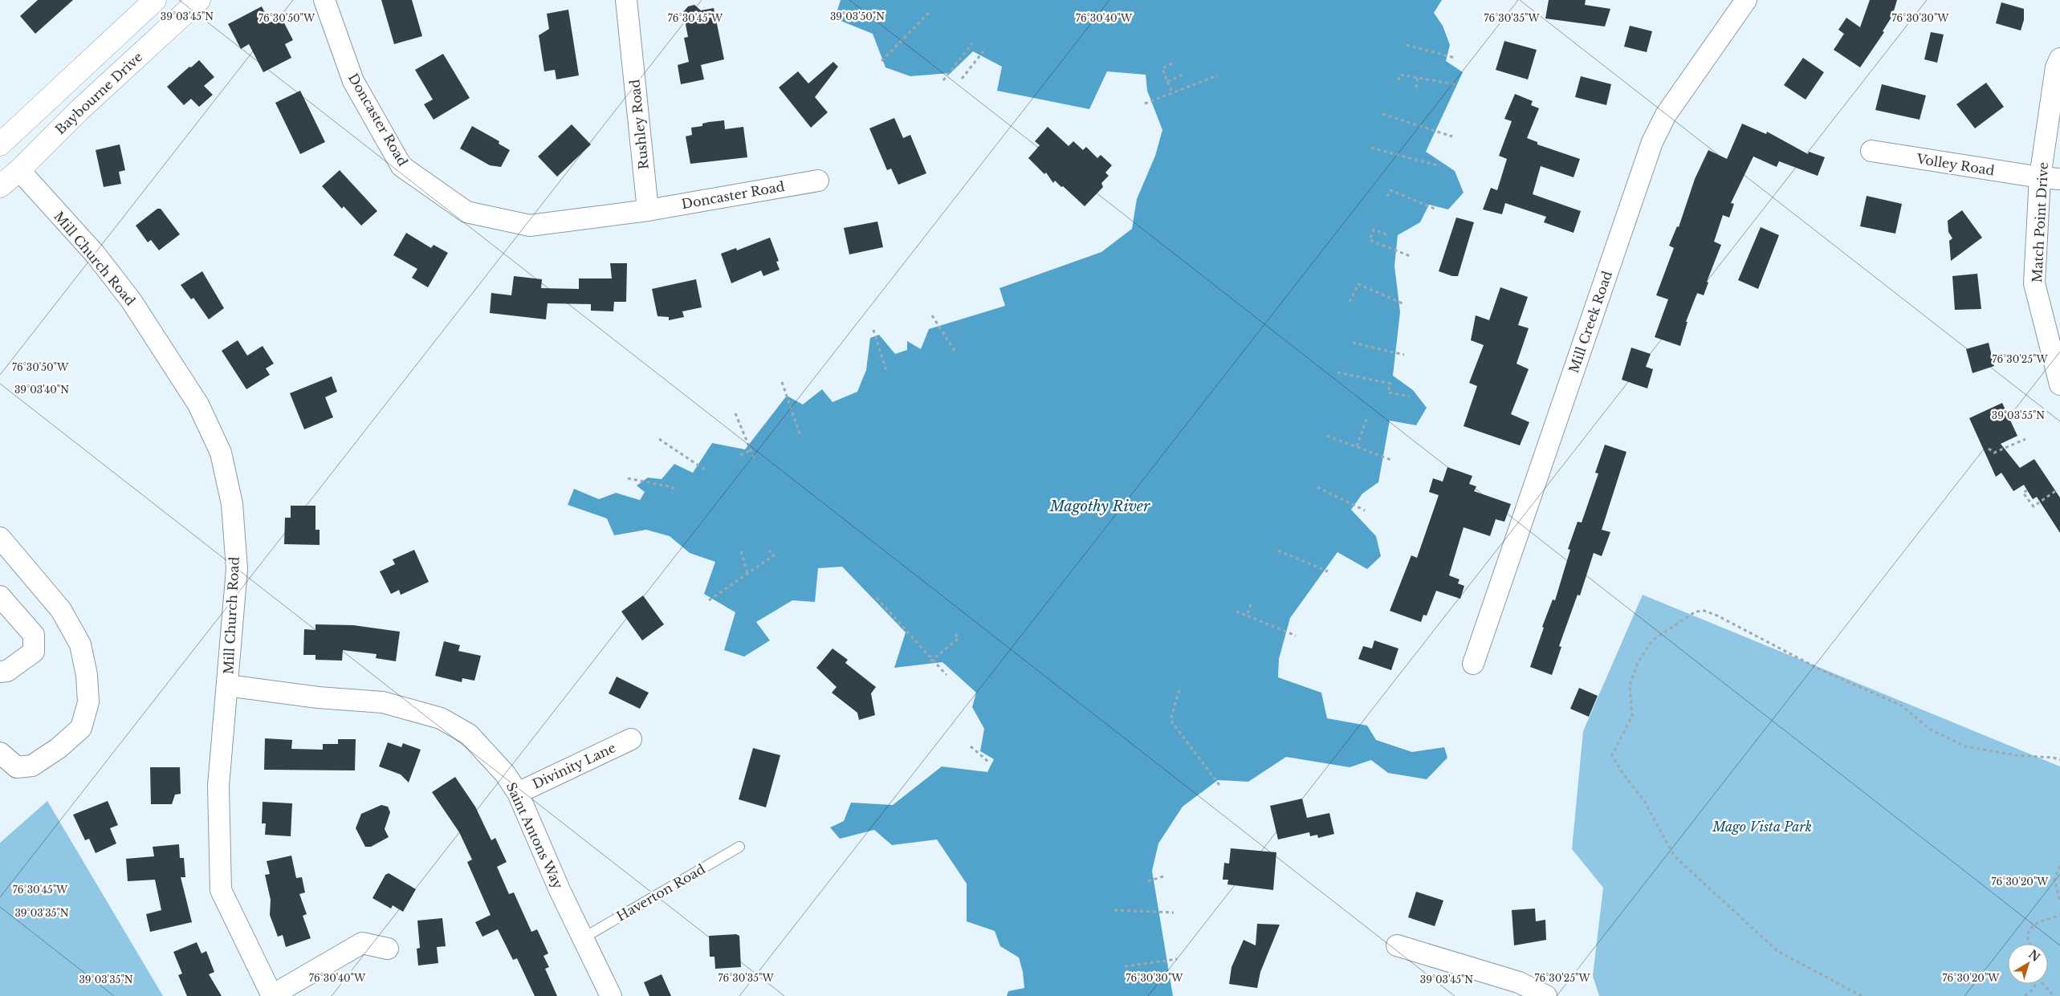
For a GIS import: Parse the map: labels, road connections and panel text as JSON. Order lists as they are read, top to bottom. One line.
{"streets":{"street":["Baybourne Drive","Doncaster Road","Rushley Road","Volley Road","Match Point Drive","Mill Church Road","Mill Creek Road","Divinity Lane","Saint Antons Way"],"lane":["Haverton Road"]},"crossings":[["Baybourne Drive","Mill Church Road"],["Doncaster Road","Rushley Road"],["Volley Road","Match Point Drive"],["Mill Church Road","Saint Antons Way"],["Divinity Lane","Saint Antons Way"],["Saint Antons Way","Haverton Road"]],"water":["Magothy River"],"parks":["Mago Vista Park"],"north":"top right","coordinates":["39°03'45\"N","39°03'50\"N","76°30'50\"W","76°30'45\"W","76°30'40\"W","76°30'35\"W","76°30'30\"W","76°30'25\"W","39°03'40\"N","39°03'55\"N","76°30'20\"W","39°03'35\"N"]}
